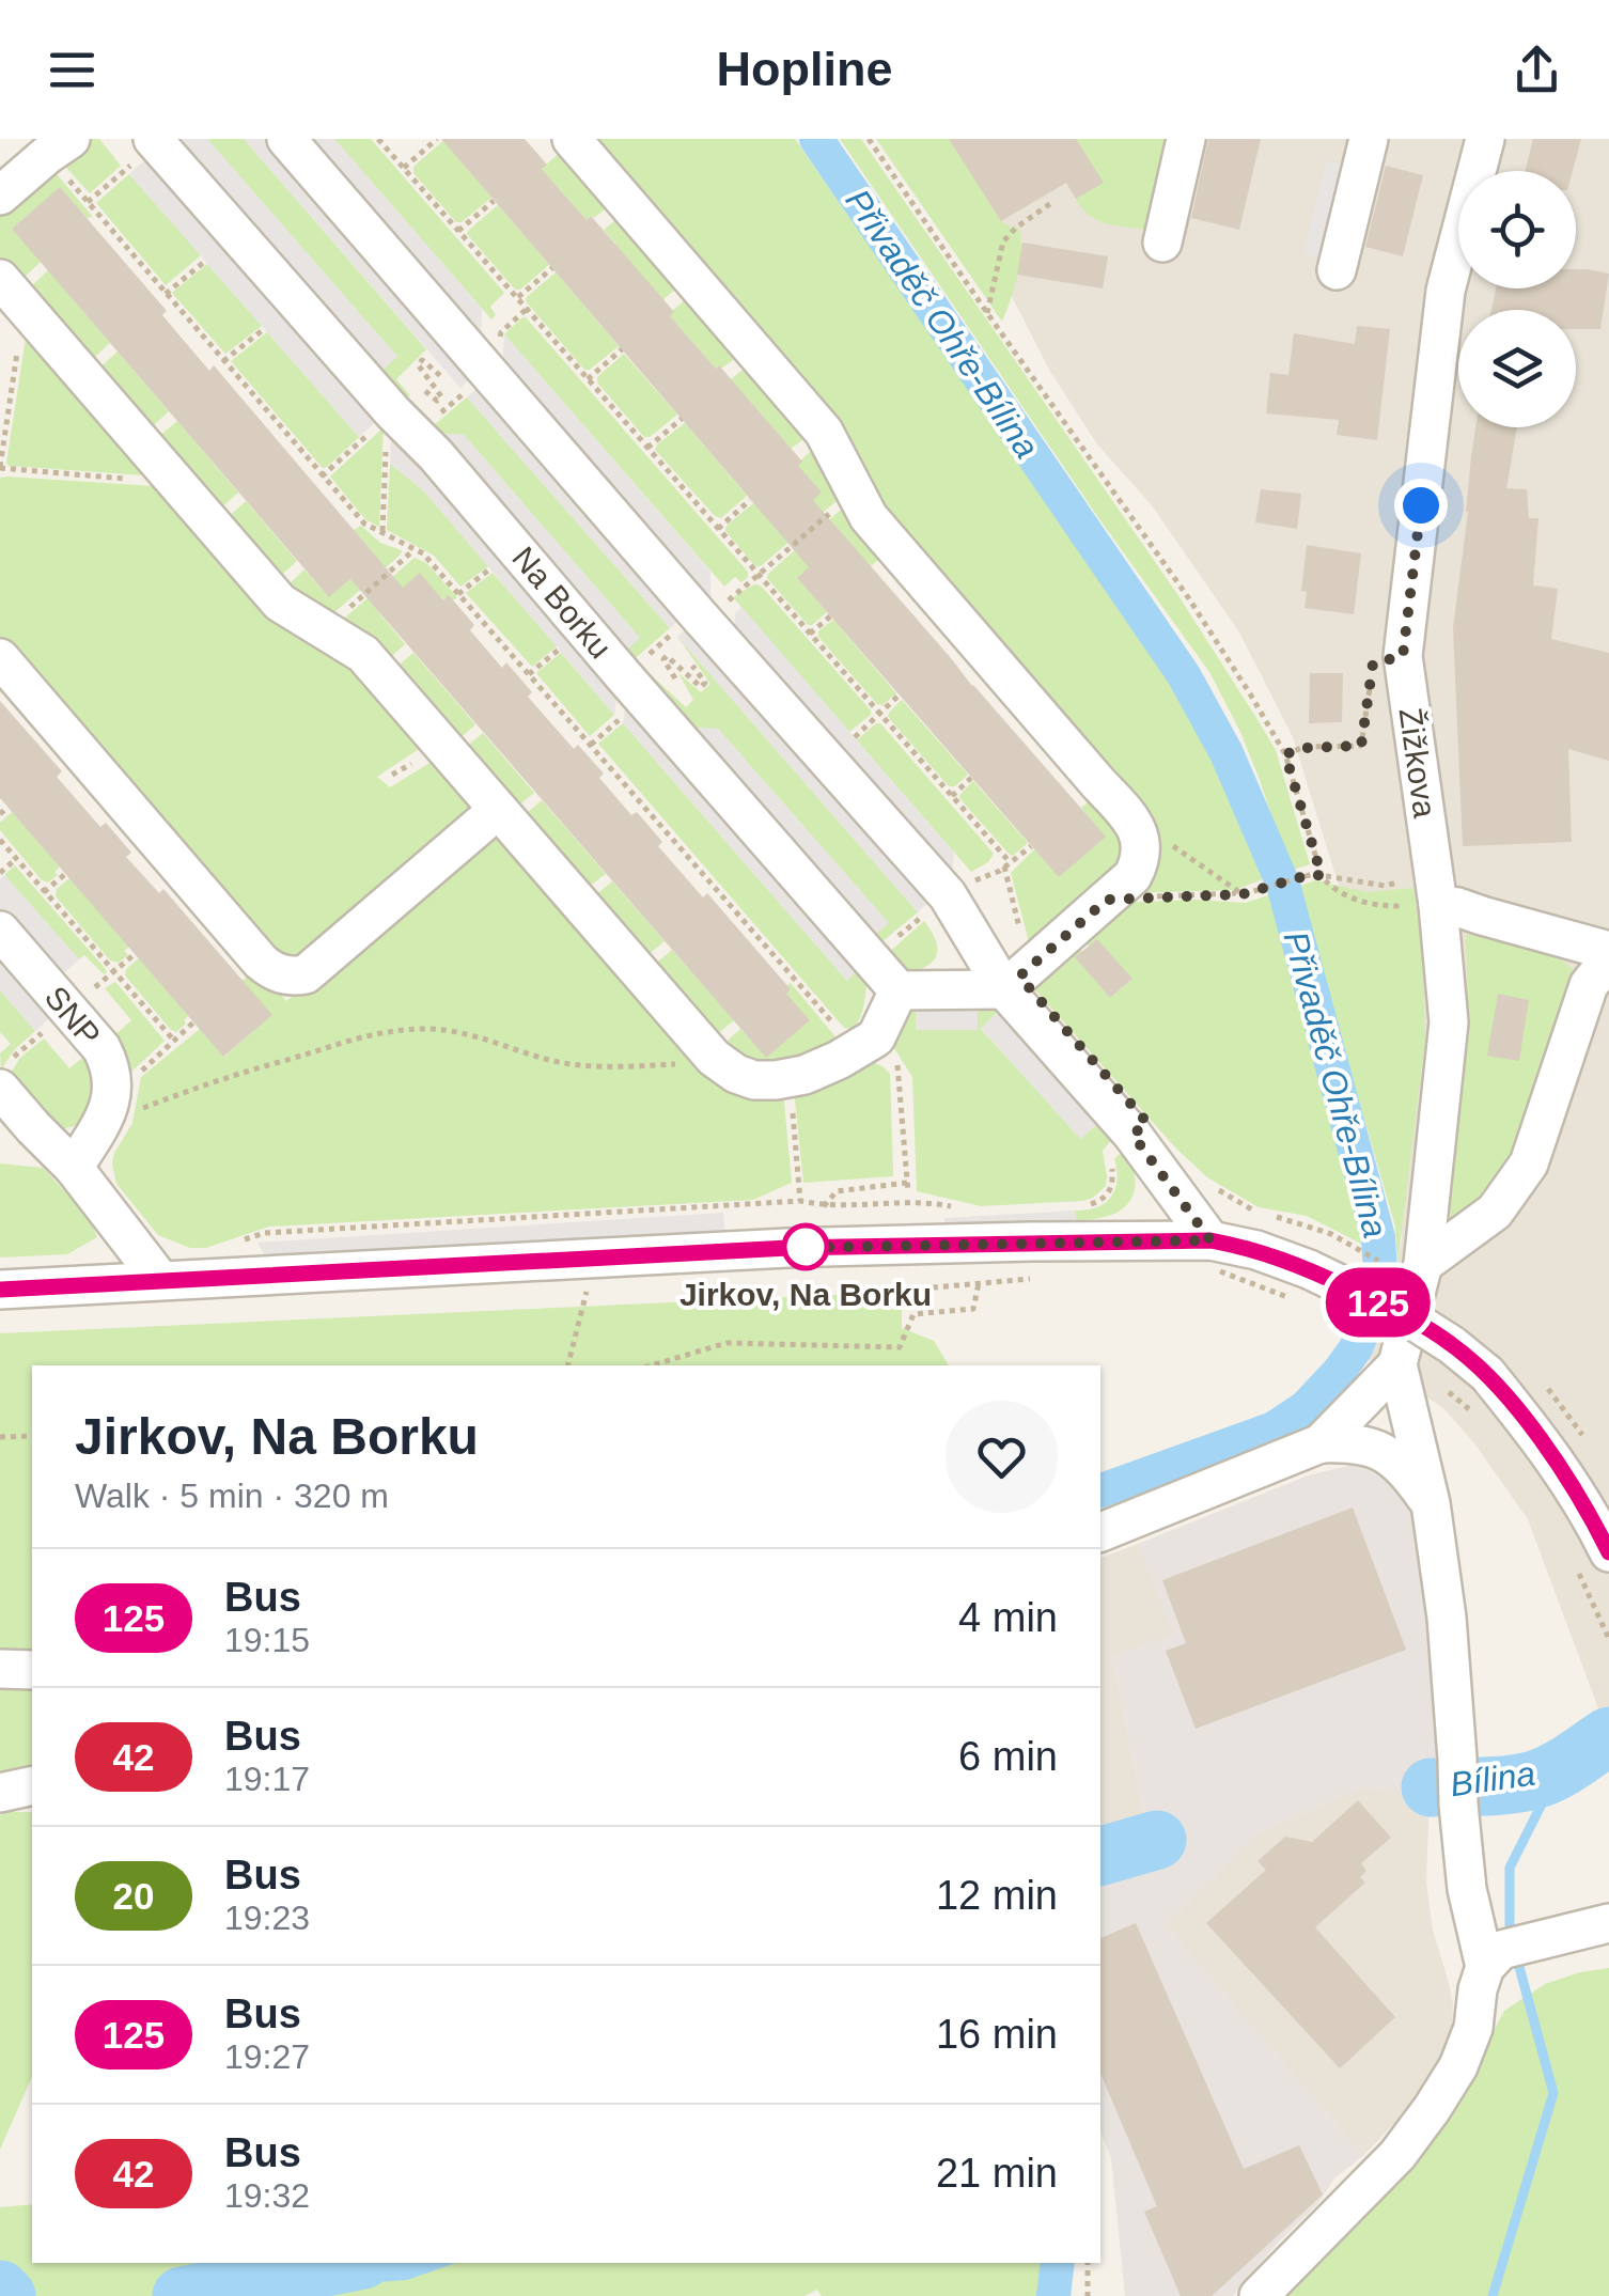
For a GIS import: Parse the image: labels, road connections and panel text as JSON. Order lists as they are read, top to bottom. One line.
{"streets":{"street":["Na Borku","Žižkova","SNP"]},"water":["Přivaděč Ohře-Bílina","Bílina"],"places":["Jirkov, Na Borku"],"lines":["bus line 125"],"page":{"header":"Hopline","on_map":"125","heading":["Jirkov, Na Borku","Walk · 5 min · 320 m"],"list":[{"mark":"125","name":"Bus","note":"19:15","value":"4 min"},{"mark":"42","name":"Bus","note":"19:17","value":"6 min"},{"mark":"20","name":"Bus","note":"19:23","value":"12 min"},{"mark":"125","name":"Bus","note":"19:27","value":"16 min"},{"mark":"42","name":"Bus","note":"19:32","value":"21 min"}]}}
